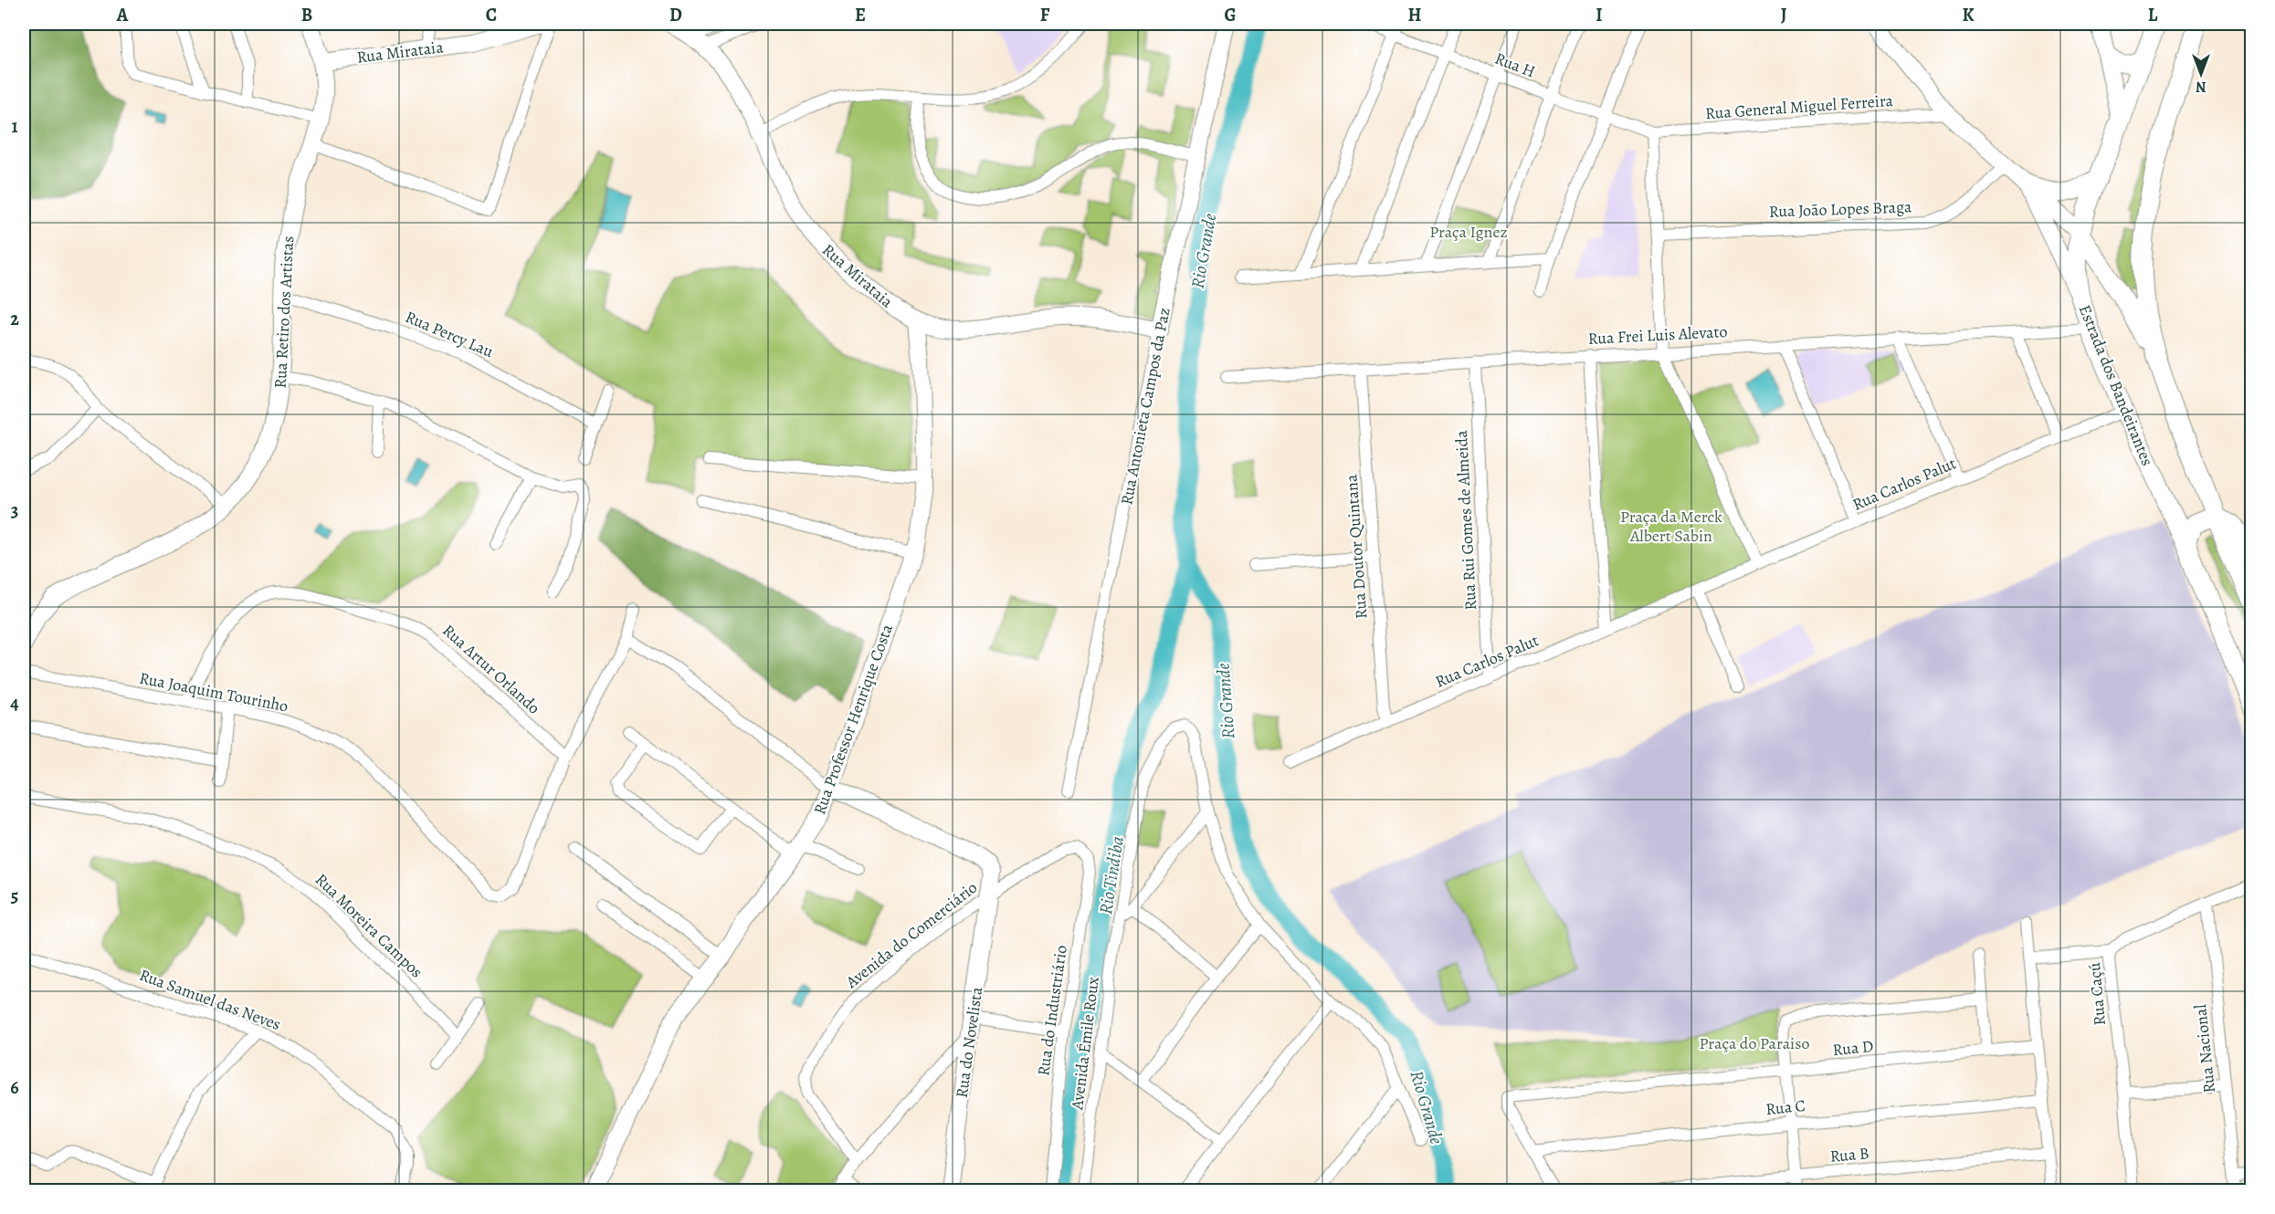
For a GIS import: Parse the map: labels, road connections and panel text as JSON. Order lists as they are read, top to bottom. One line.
{"streets":{"main road":["Estrada dos Bandeirantes"],"street":["Rua Mirataia","Rua H","Rua General Miguel Ferreira","Rua João Lopes Braga","Rua Retiro dos Artistas","Rua Percy Lau","Rua Frei Luis Alevato","Rua Antonieta Campos da Paz","Rua Carlos Palut","Rua Rui Gomes de Almeida","Rua Doutor Quintana","Rua Artur Orlando","Rua Joaquim Tourinho","Rua Professor Henrique Costa","Rua Moreira Campos","Avenida do Comerciário","Rua Caçú","Rua Samuel das Neves","Rua do Industriário","Rua do Novelista","Avenida Émile Roux","Rua D","Rua Nacional","Rua C","Rua B"]},"crossings":[["Rua Mirataia","Rua Retiro dos Artistas"],["Rua Mirataia","Rua Antonieta Campos da Paz"],["Rua Mirataia","Rua Professor Henrique Costa"],["Rua H","Rua General Miguel Ferreira"],["Rua Retiro dos Artistas","Rua Percy Lau"],["Rua Frei Luis Alevato","Estrada dos Bandeirantes"],["Rua Frei Luis Alevato","Rua Rui Gomes de Almeida"],["Rua Frei Luis Alevato","Rua Doutor Quintana"],["Estrada dos Bandeirantes","Rua Carlos Palut"],["Rua Carlos Palut","Rua Rui Gomes de Almeida"],["Rua Carlos Palut","Rua Doutor Quintana"],["Rua Artur Orlando","Rua Joaquim Tourinho"],["Rua Professor Henrique Costa","Rua do Novelista"],["Avenida do Comerciário","Rua do Industriário"],["Avenida do Comerciário","Rua do Novelista"],["Rua Caçú","Rua Nacional"],["Rua D","Rua C"]],"water":["Rio Grande","Rio Tindiba"],"parks":["Praça Ignez","Praça da Merck Albert Sabin","Praça do Paraiso"],"north":"bottom","grid":{"columns":["A","B","C","D","E","F","G","H","I","J","K","L"],"rows":["1","2","3","4","5","6"]}}
